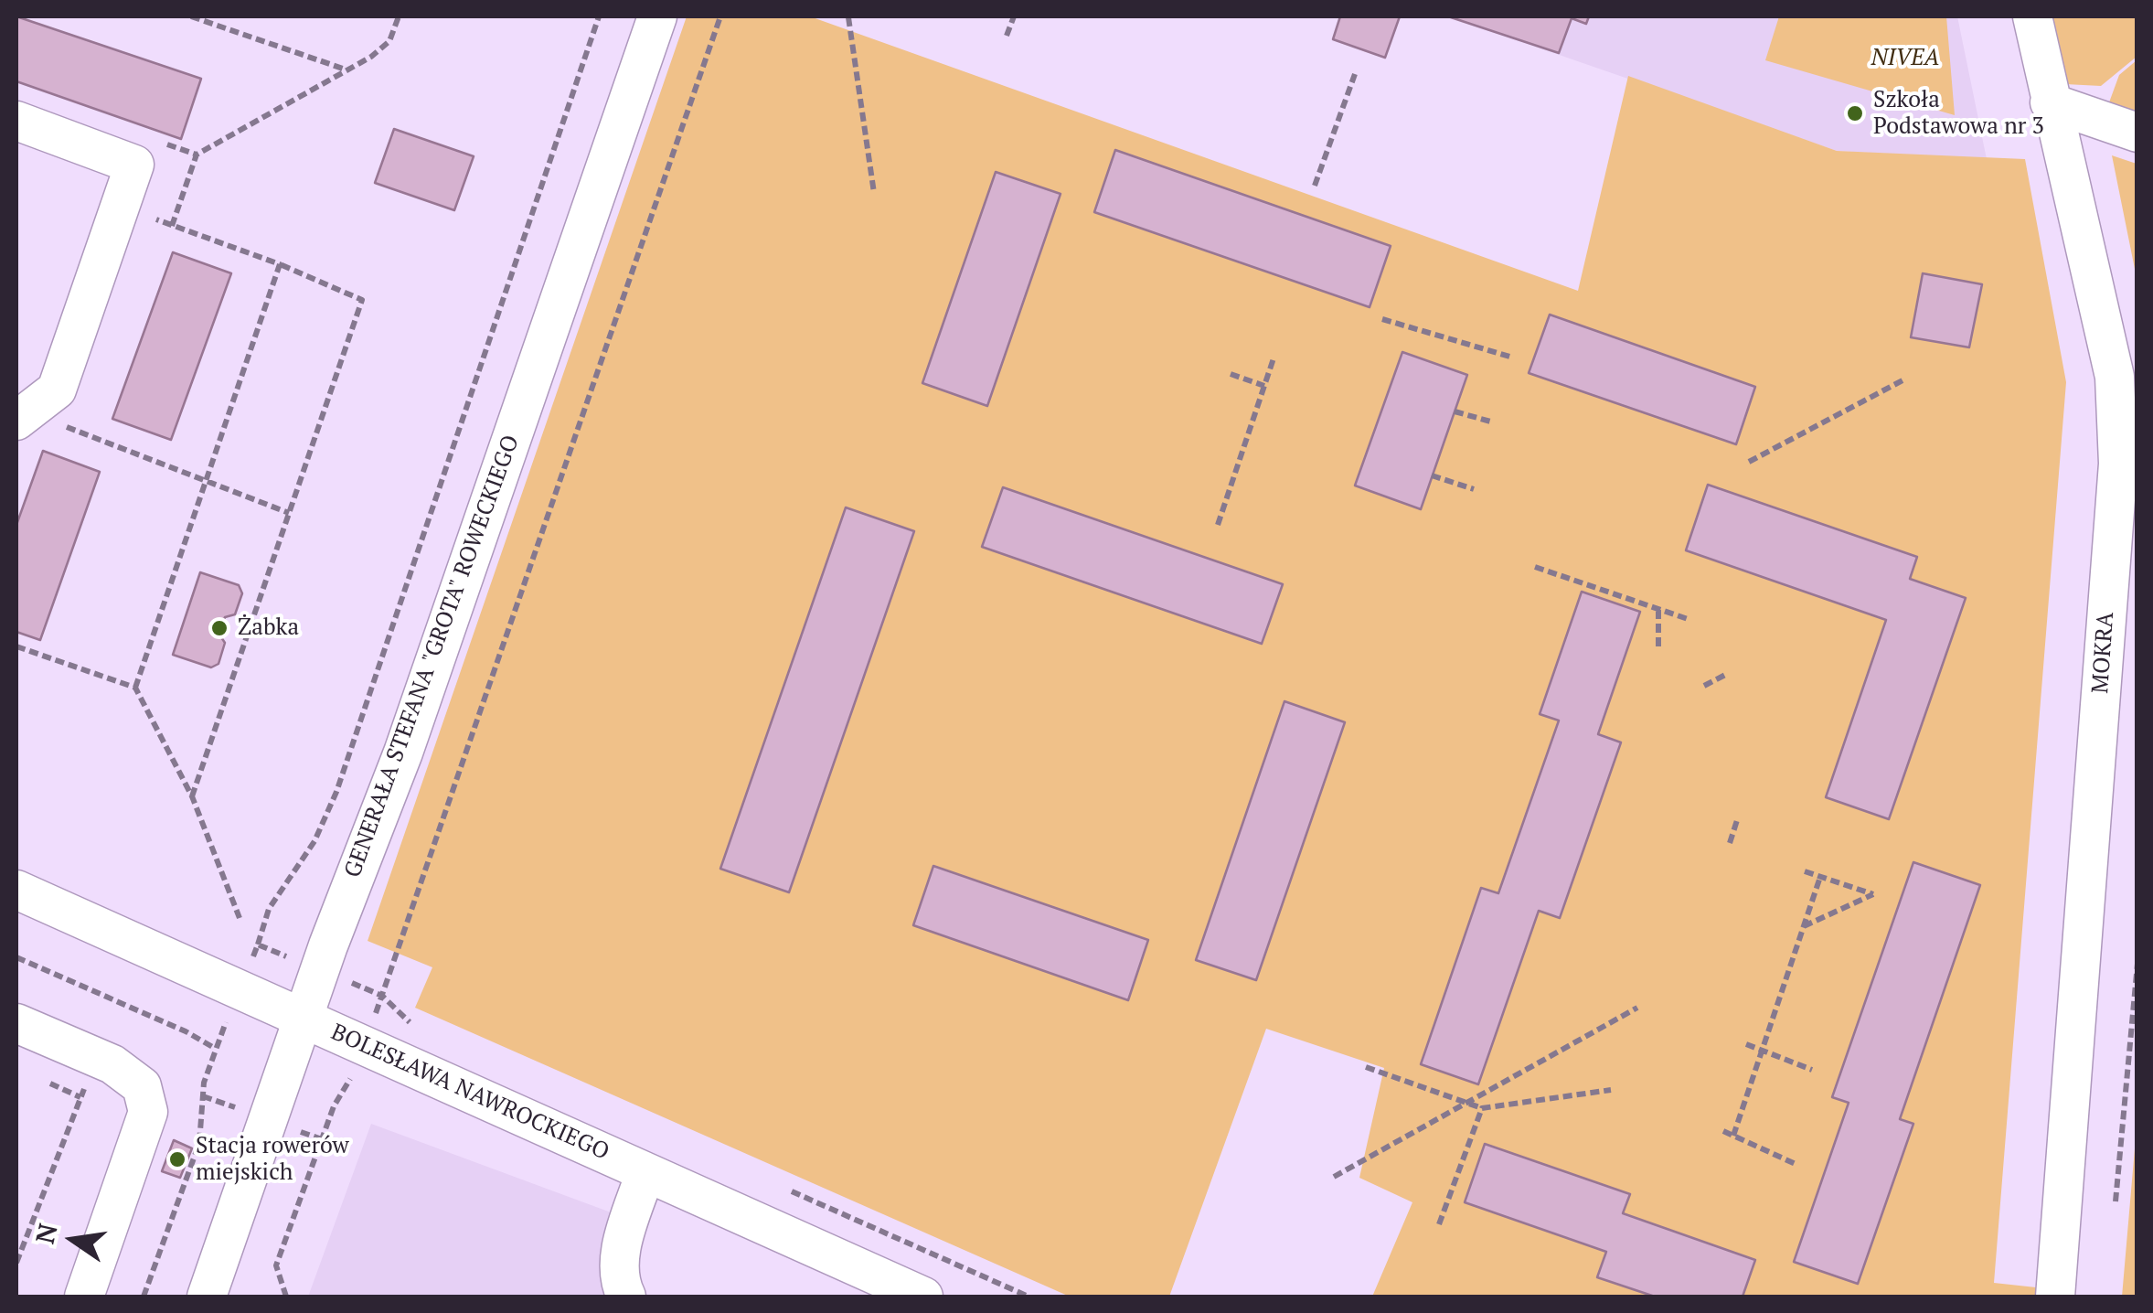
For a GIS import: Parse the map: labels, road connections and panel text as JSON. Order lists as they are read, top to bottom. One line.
{"streets":{"street":["MOKRA","GENERAŁA STEFANA \"GROTA\" ROWECKIEGO","BOLESŁAWA NAWROCKIEGO"]},"crossings":[["GENERAŁA STEFANA \"GROTA\" ROWECKIEGO","BOLESŁAWA NAWROCKIEGO"]],"parks":["NIVEA"],"places":["Szkoła Podstawowa nr 3","Żabka","Stacja rowerów miejskich"],"north":"left"}
